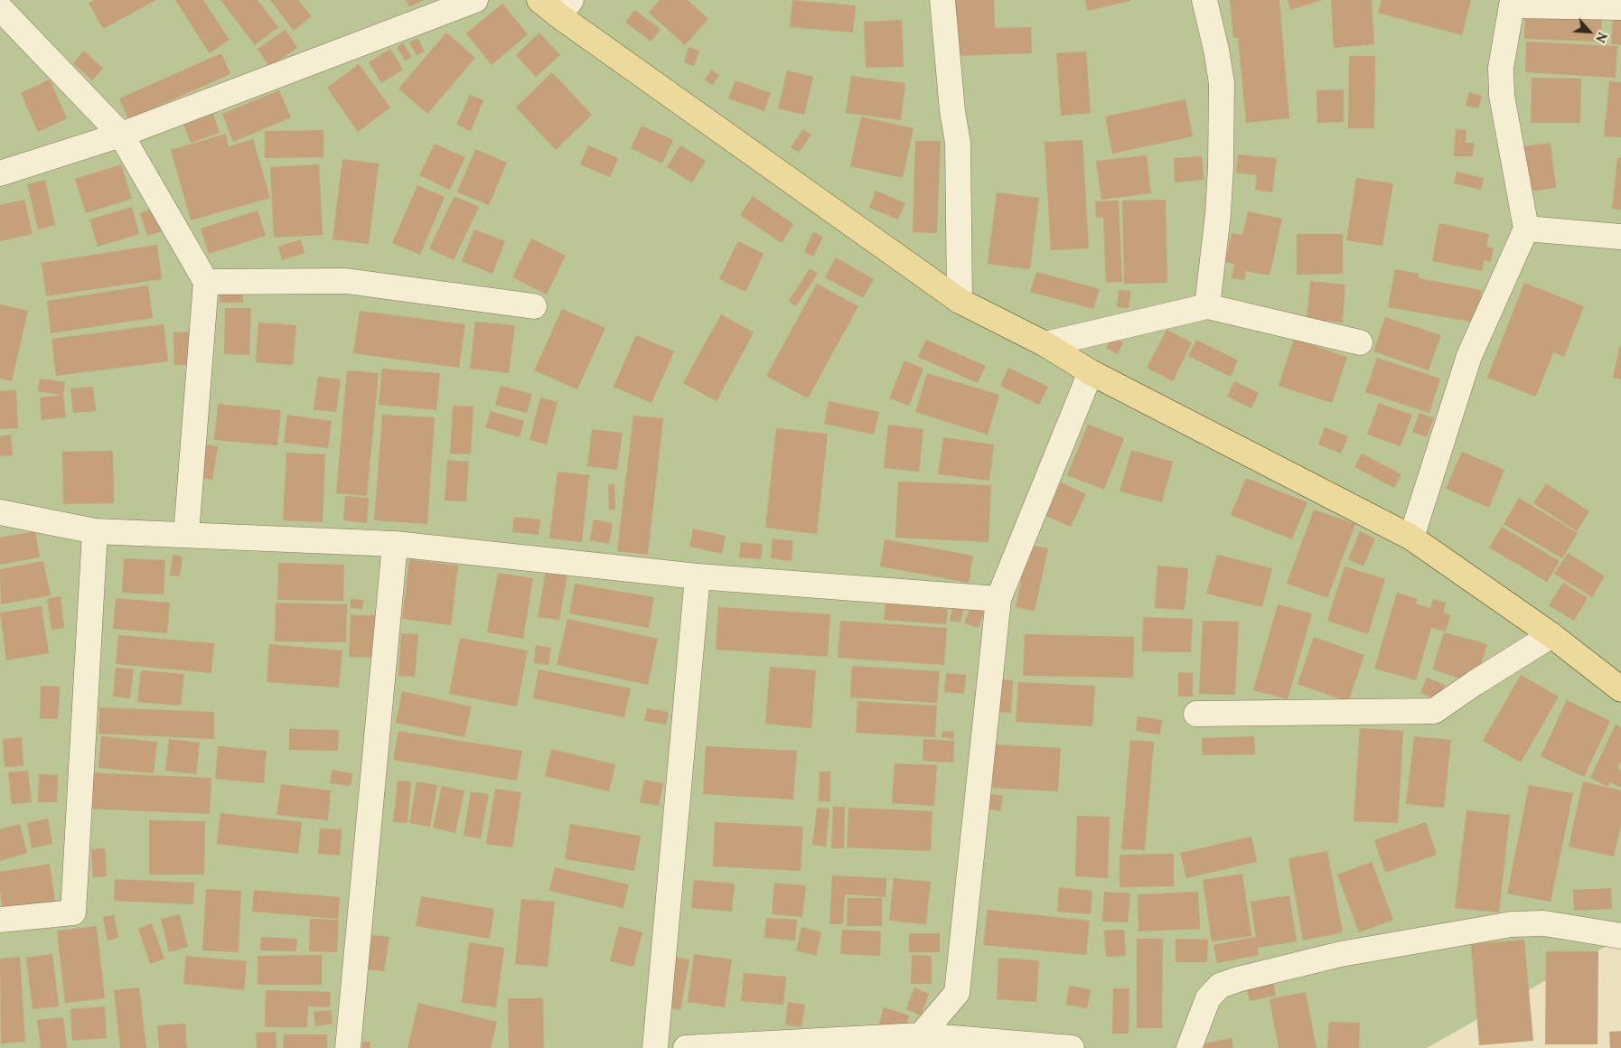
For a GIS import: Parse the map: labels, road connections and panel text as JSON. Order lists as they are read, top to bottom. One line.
{"north":"bottom right"}
